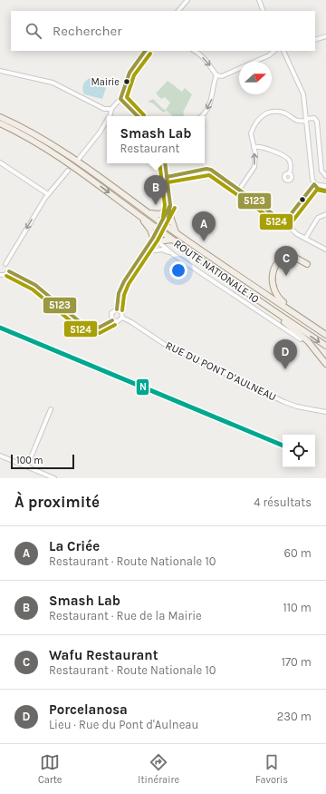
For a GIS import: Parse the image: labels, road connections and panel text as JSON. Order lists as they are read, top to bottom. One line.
{"streets":{"main road":["ROUTE NATIONALE 10"],"street":["RUE DU PONT D'AULNEAU"]},"places":["Mairie"],"lines":["transit line 5123","transit line 5124","transit line N"],"scale_bar":"100 m","north":"right","page":{"search":"Rechercher","popup":["Smash Lab","Restaurant"],"pins":["B","A","C","D"],"scale":"100 m","heading":["À proximité","4 résultats"],"list":[{"mark":"A","name":"La Criée","note":"Restaurant · Route Nationale 10","value":"60 m"},{"mark":"B","name":"Smash Lab","note":"Restaurant · Rue de la Mairie","value":"110 m"},{"mark":"C","name":"Wafu Restaurant","note":"Restaurant · Route Nationale 10","value":"170 m"},{"mark":"D","name":"Porcelanosa","note":"Lieu · Rue du Pont d'Aulneau","value":"230 m"}],"nav":["Carte","Itinéraire","Favoris"]}}
